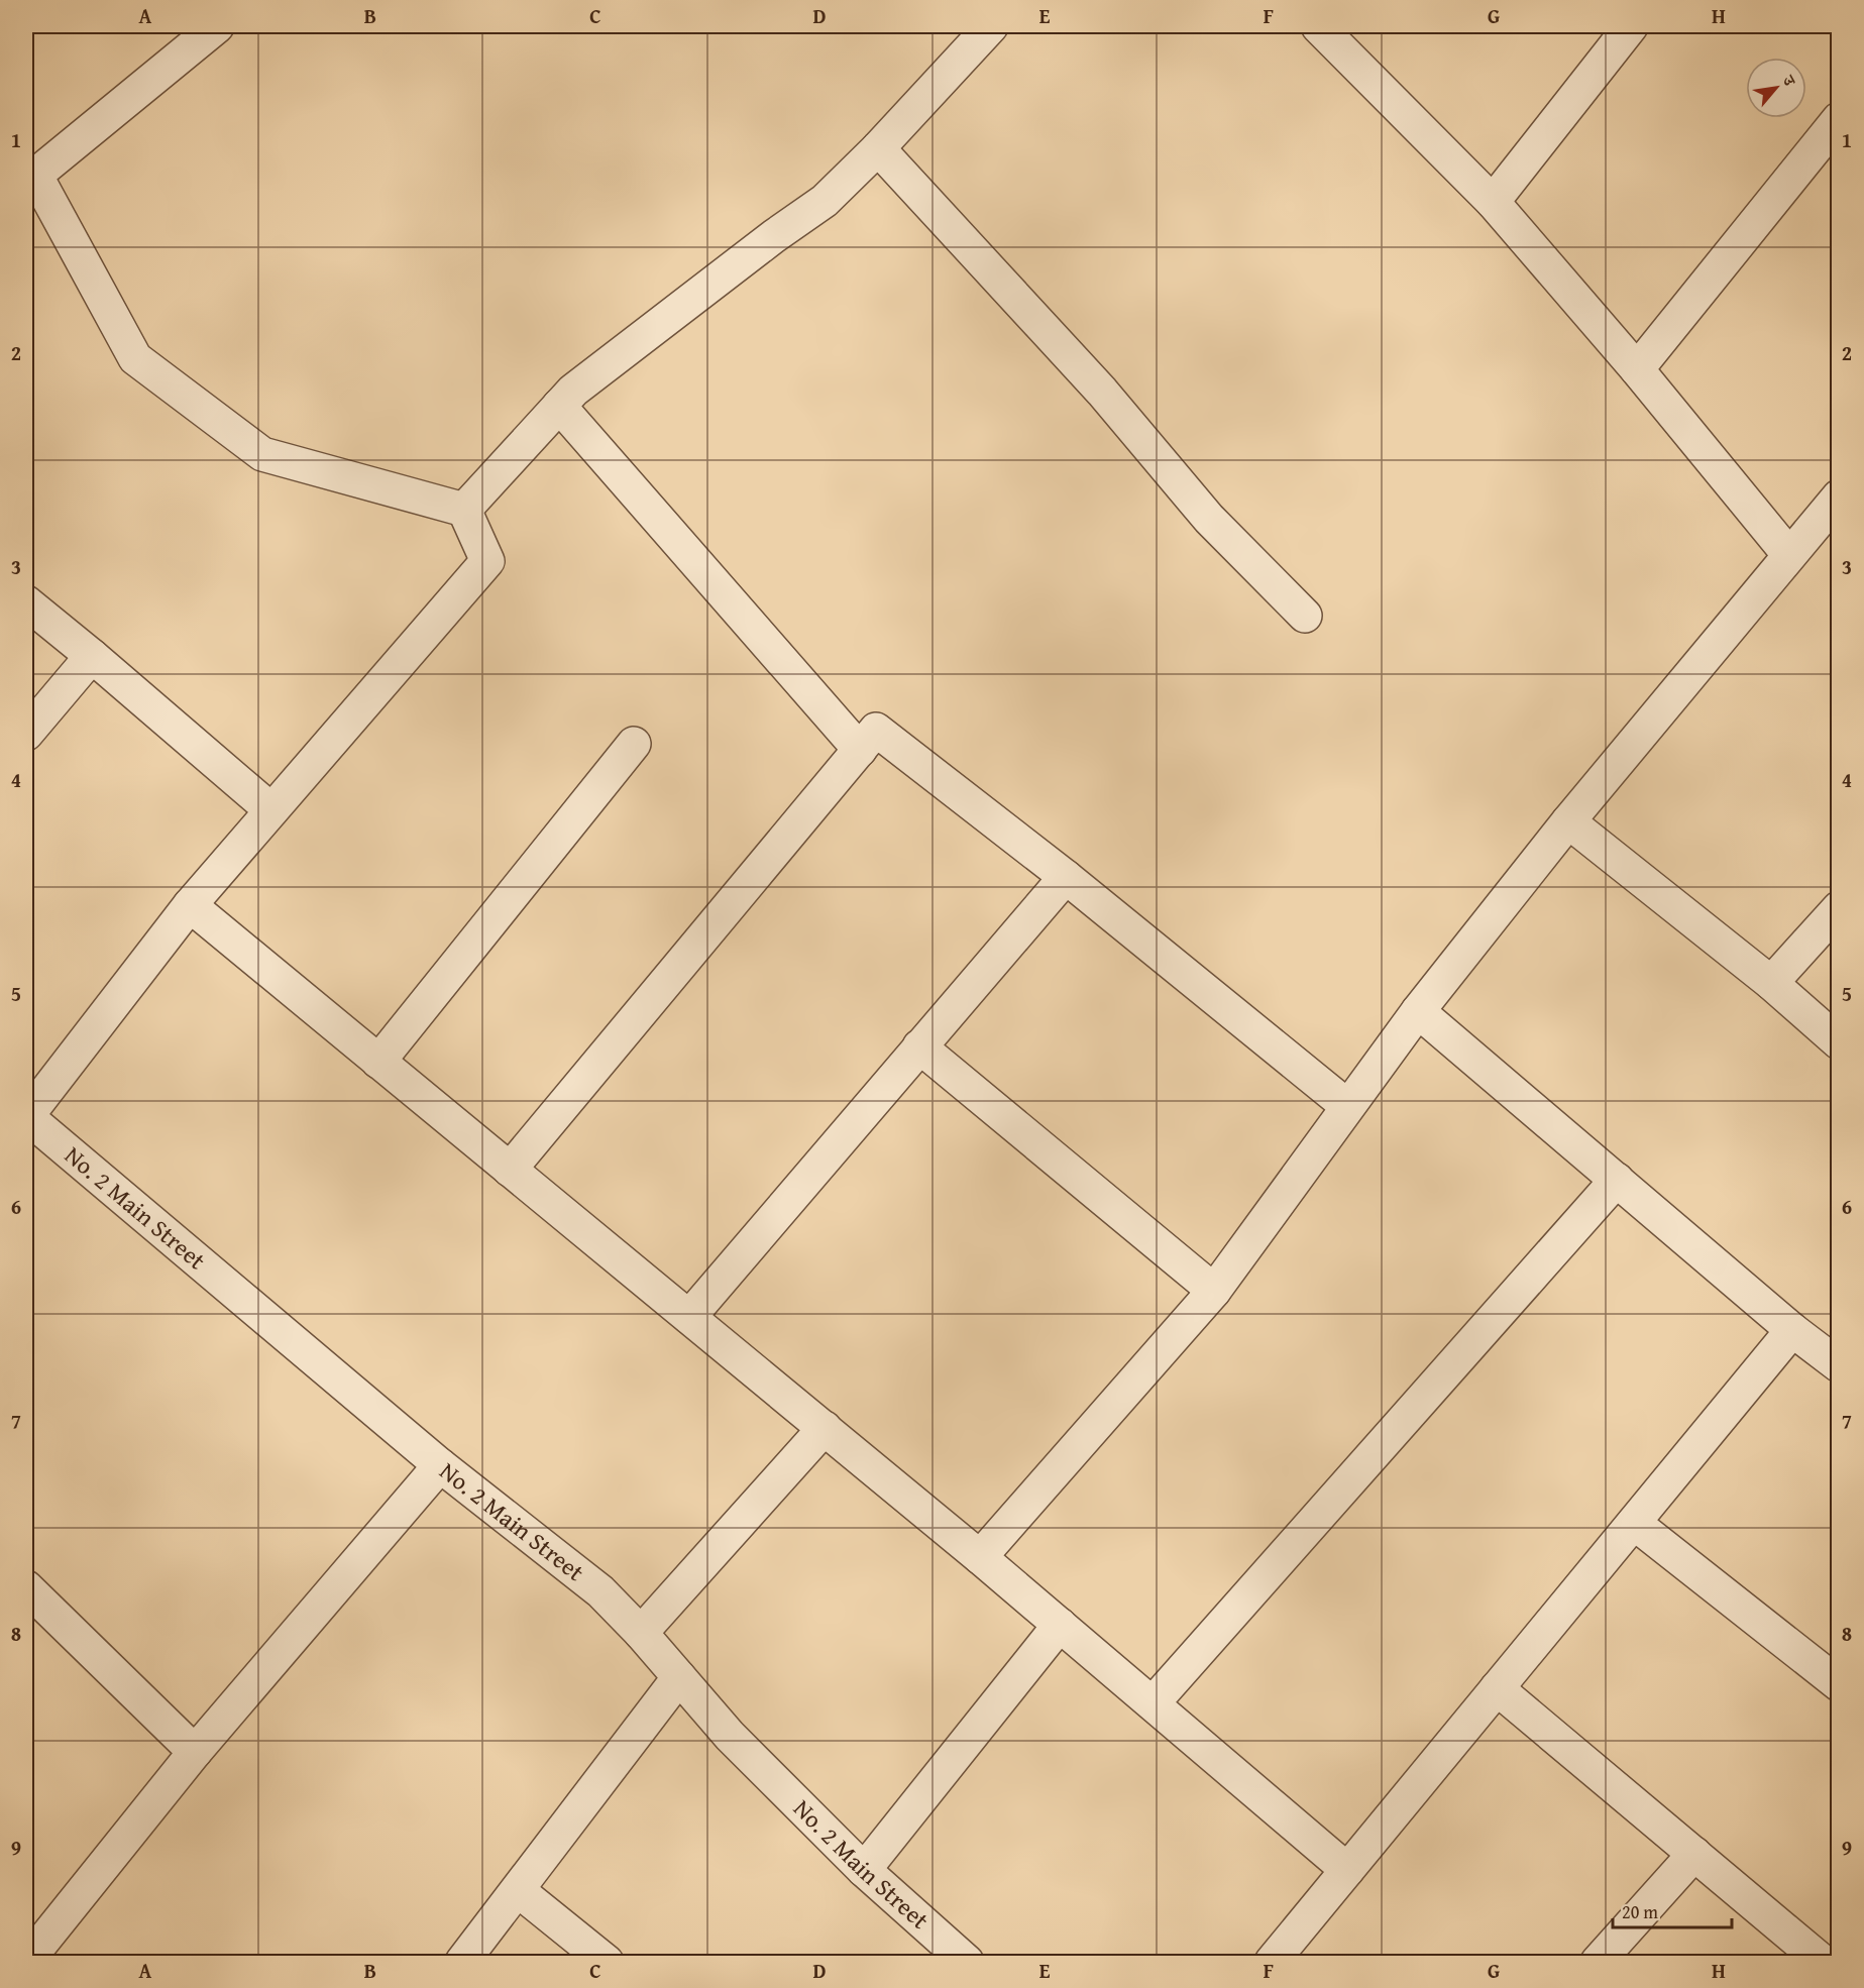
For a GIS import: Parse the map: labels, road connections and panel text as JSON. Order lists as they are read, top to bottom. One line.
{"streets":{"street":["No. 2 Main Street"]},"scale_bar":"20 m","north":"top right","grid":{"columns":["A","B","C","D","E","F","G","H"],"rows":["1","2","3","4","5","6","7","8","9"]}}
